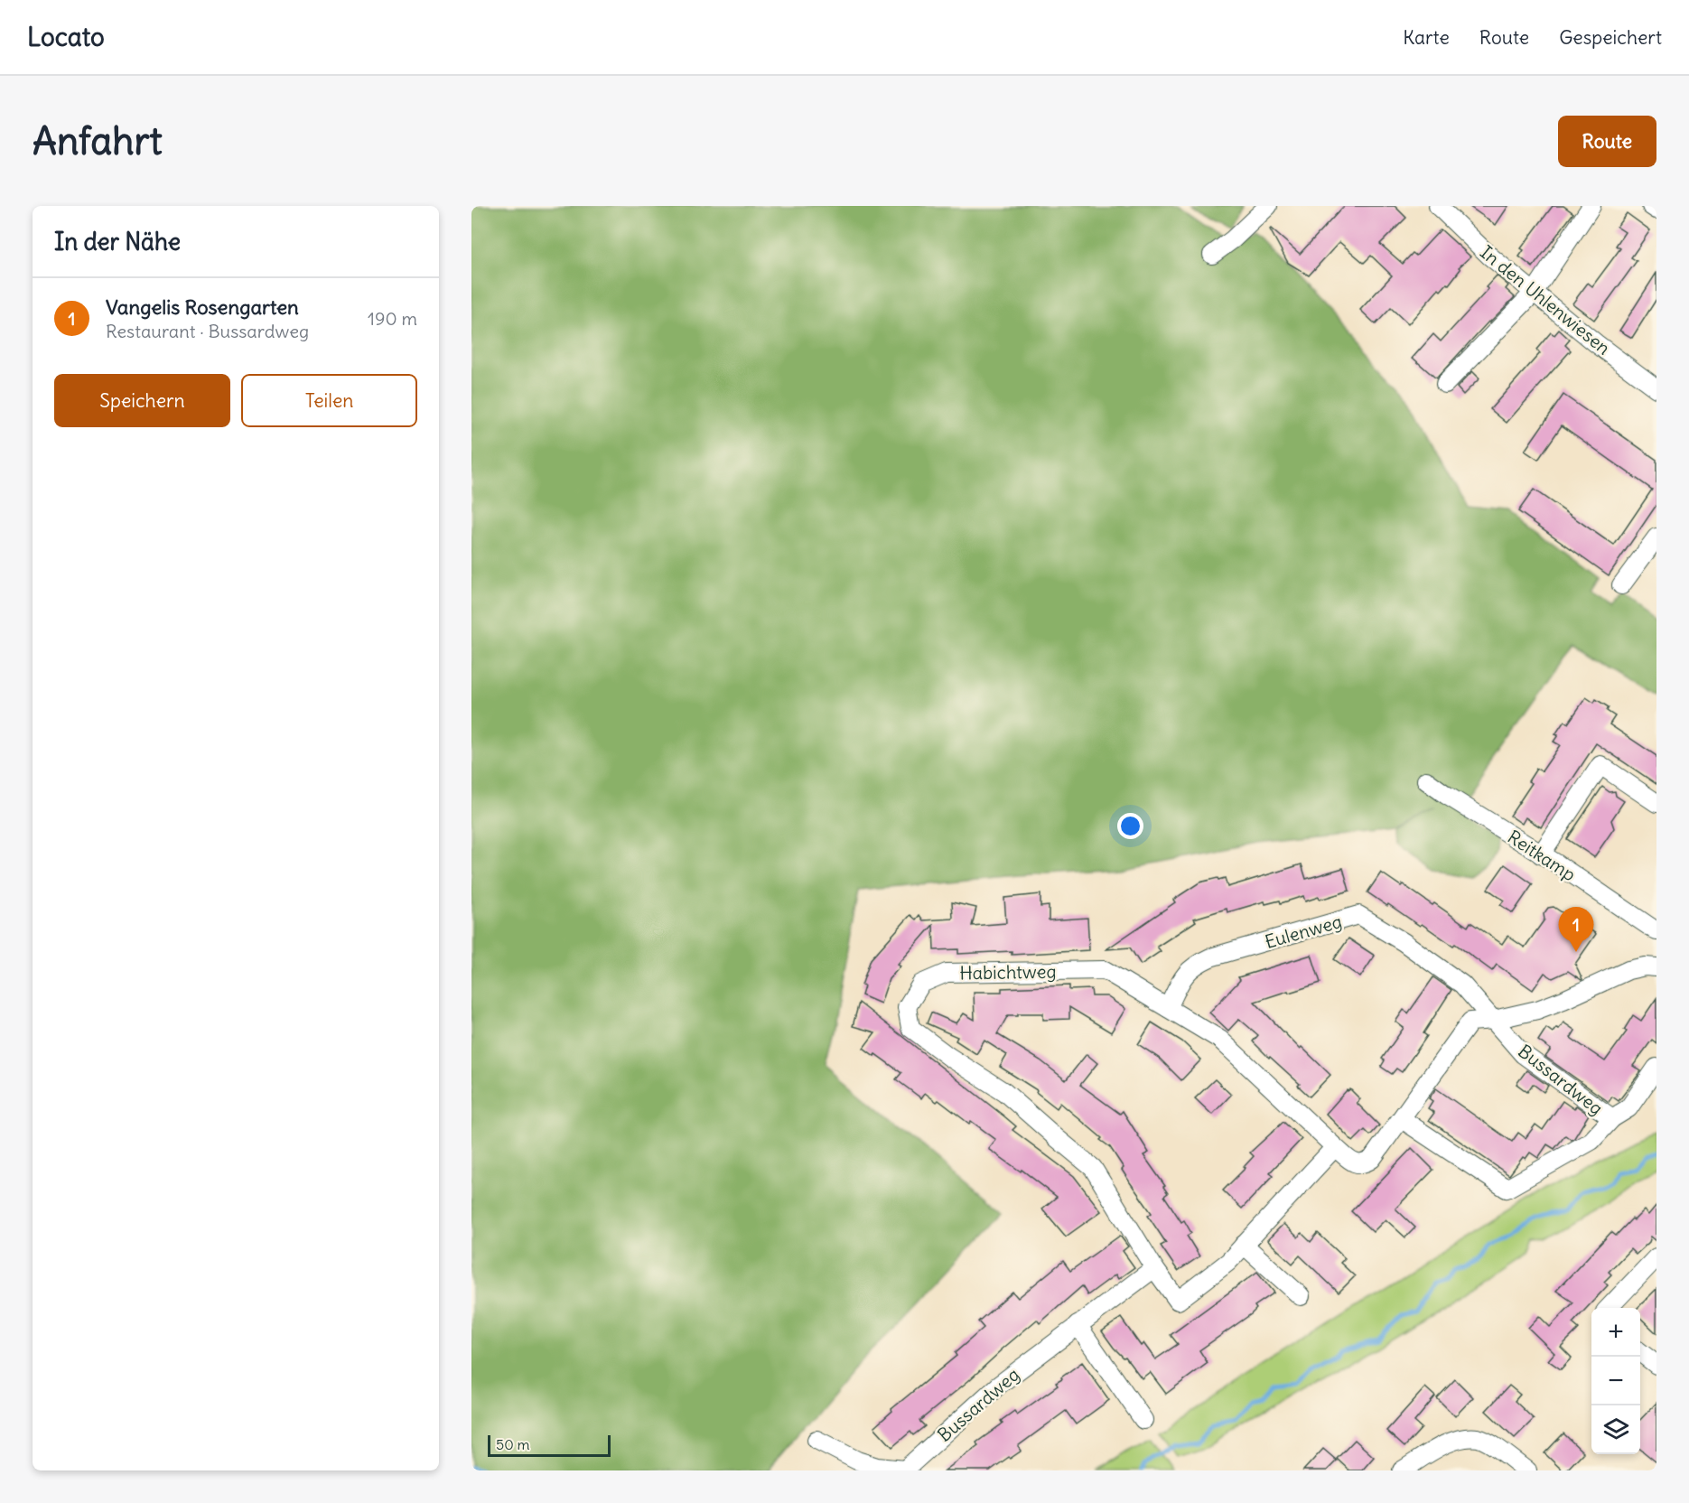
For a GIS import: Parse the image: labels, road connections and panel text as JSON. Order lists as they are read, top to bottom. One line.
{"streets":{"street":["In den Uhlenwiesen","Reitkamp","Eulenweg","Habichtweg","Bussardweg"]},"crossings":[["Eulenweg","Habichtweg"],["Eulenweg","Bussardweg"],["Habichtweg","Bussardweg"]],"scale_bar":"50 m","page":{"header":"Locato","nav":["Karte","Route","Gespeichert"],"buttons":["Route",["Speichern","Teilen"]],"title":"Anfahrt","heading":"In der Nähe","list":[{"mark":"1","name":"Vangelis Rosengarten","note":"Restaurant · Bussardweg","value":"190 m"}],"pins":"1","map_buttons":["+","−"],"scale":"50 m"}}
